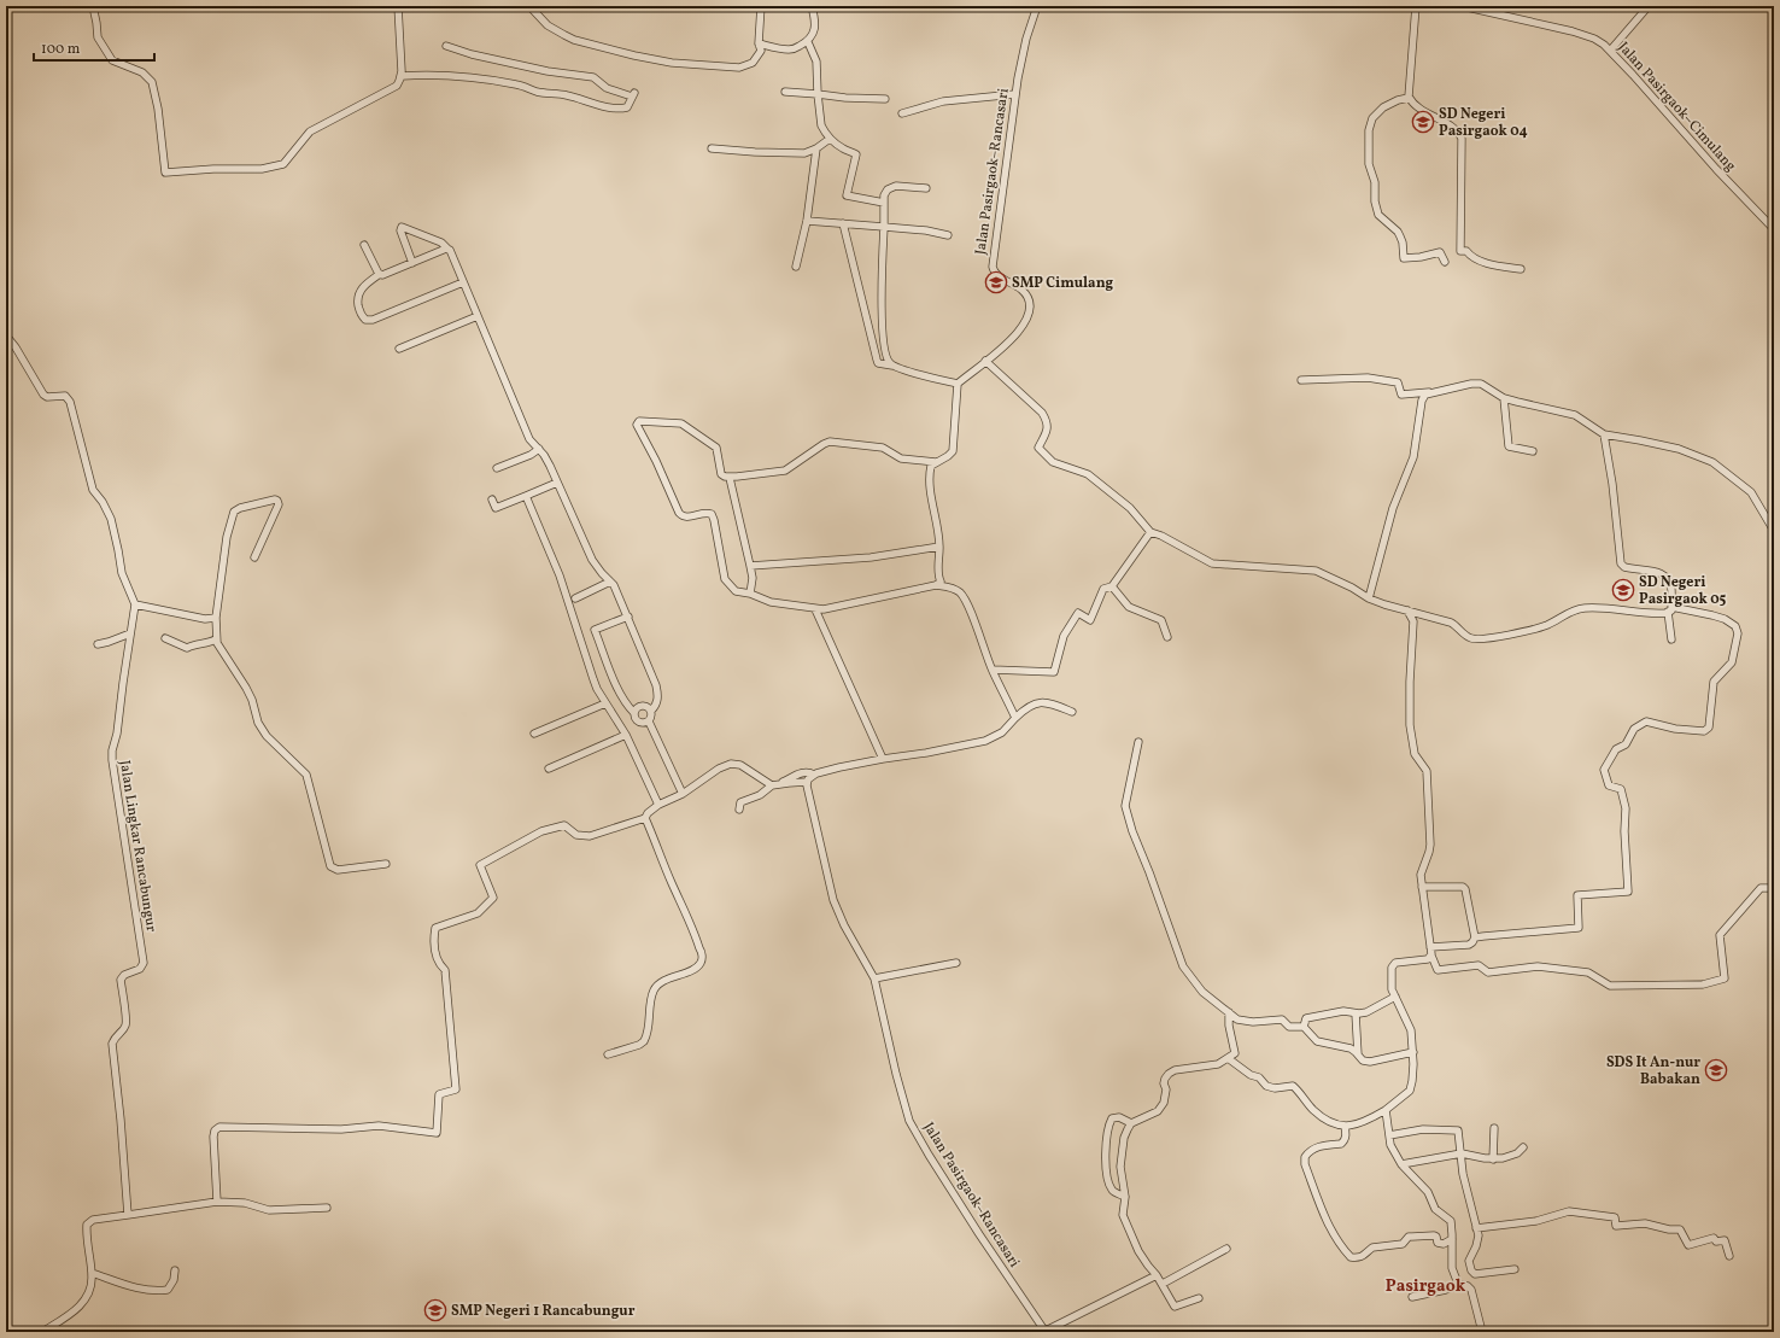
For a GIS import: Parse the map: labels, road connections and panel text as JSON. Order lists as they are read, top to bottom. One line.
{"streets":{"street":["Jalan Pasirgaok–Cimulang","Jalan Pasirgaok–Rancasari","Jalan Lingkar Rancabungur"]},"districts":["Pasirgaok"],"places":{"school or university":["SD Negeri Pasirgaok 04","SMP Cimulang","SD Negeri Pasirgaok 05","SDS It An-nur Babakan","SMP Negeri 1 Rancabungur"]},"scale_bar":"100 m"}
